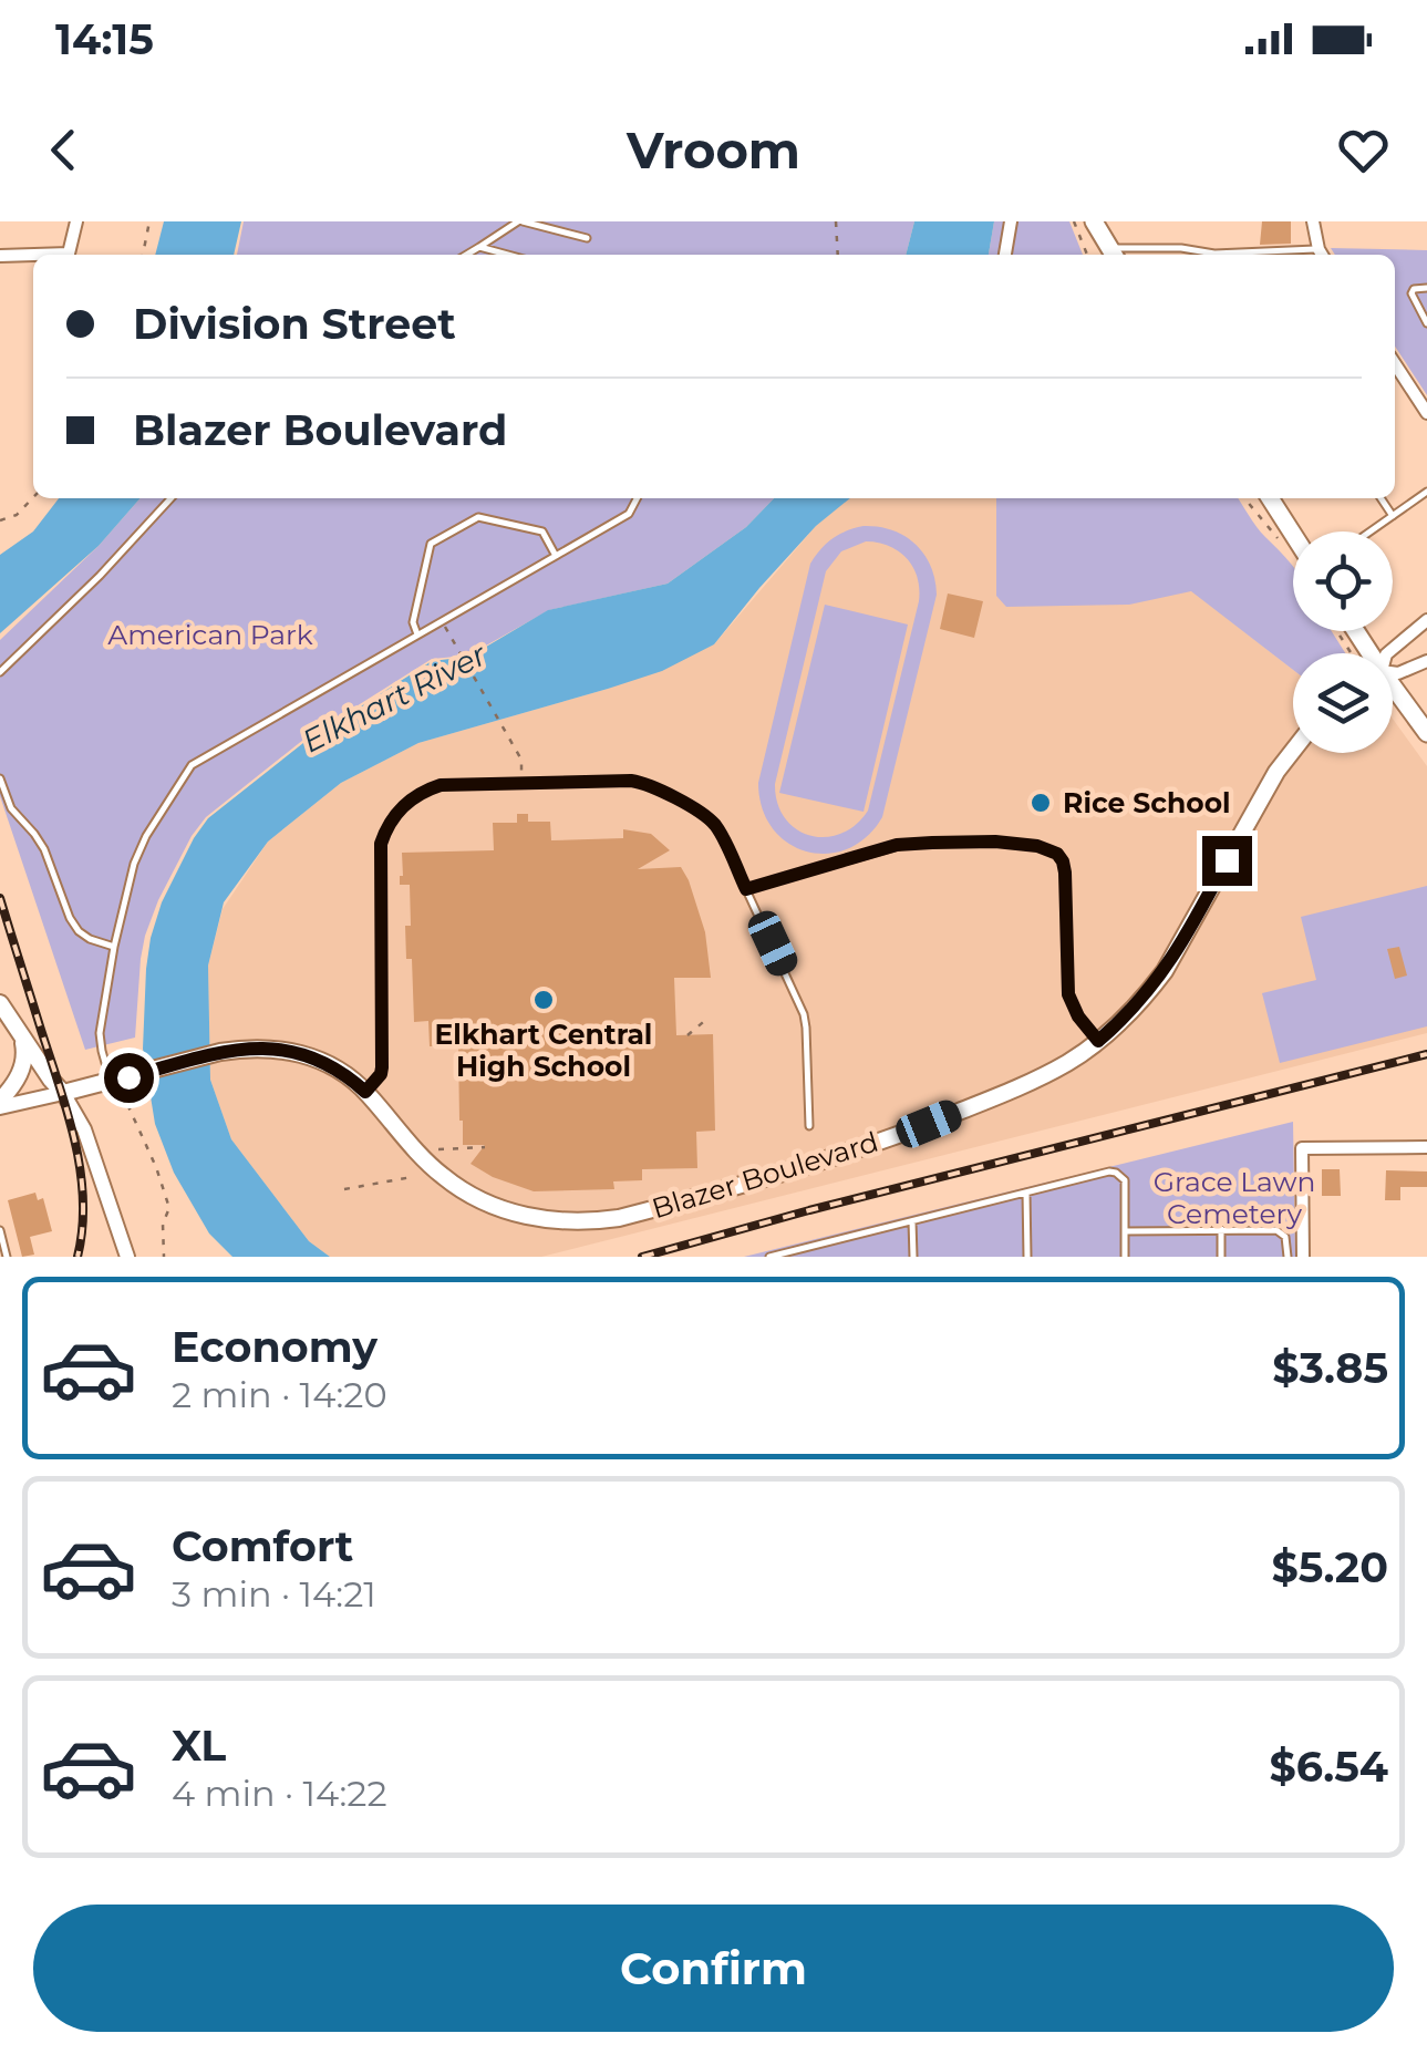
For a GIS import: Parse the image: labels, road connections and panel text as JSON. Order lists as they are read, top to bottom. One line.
{"streets":{"main road":["Blazer Boulevard"]},"water":["Elkhart River"],"parks":["American Park","Grace Lawn Cemetery"],"places":["Rice School","Elkhart Central High School"],"page":{"status":"14:15","header":"Vroom","banner":["Division Street","Blazer Boulevard"],"list":[{"name":"Economy","note":"2 min · 14:20","value":"$3.85"},{"name":"Comfort","note":"3 min · 14:21","value":"$5.20"},{"name":"XL","note":"4 min · 14:22","value":"$6.54"}],"buttons":"Confirm"}}
